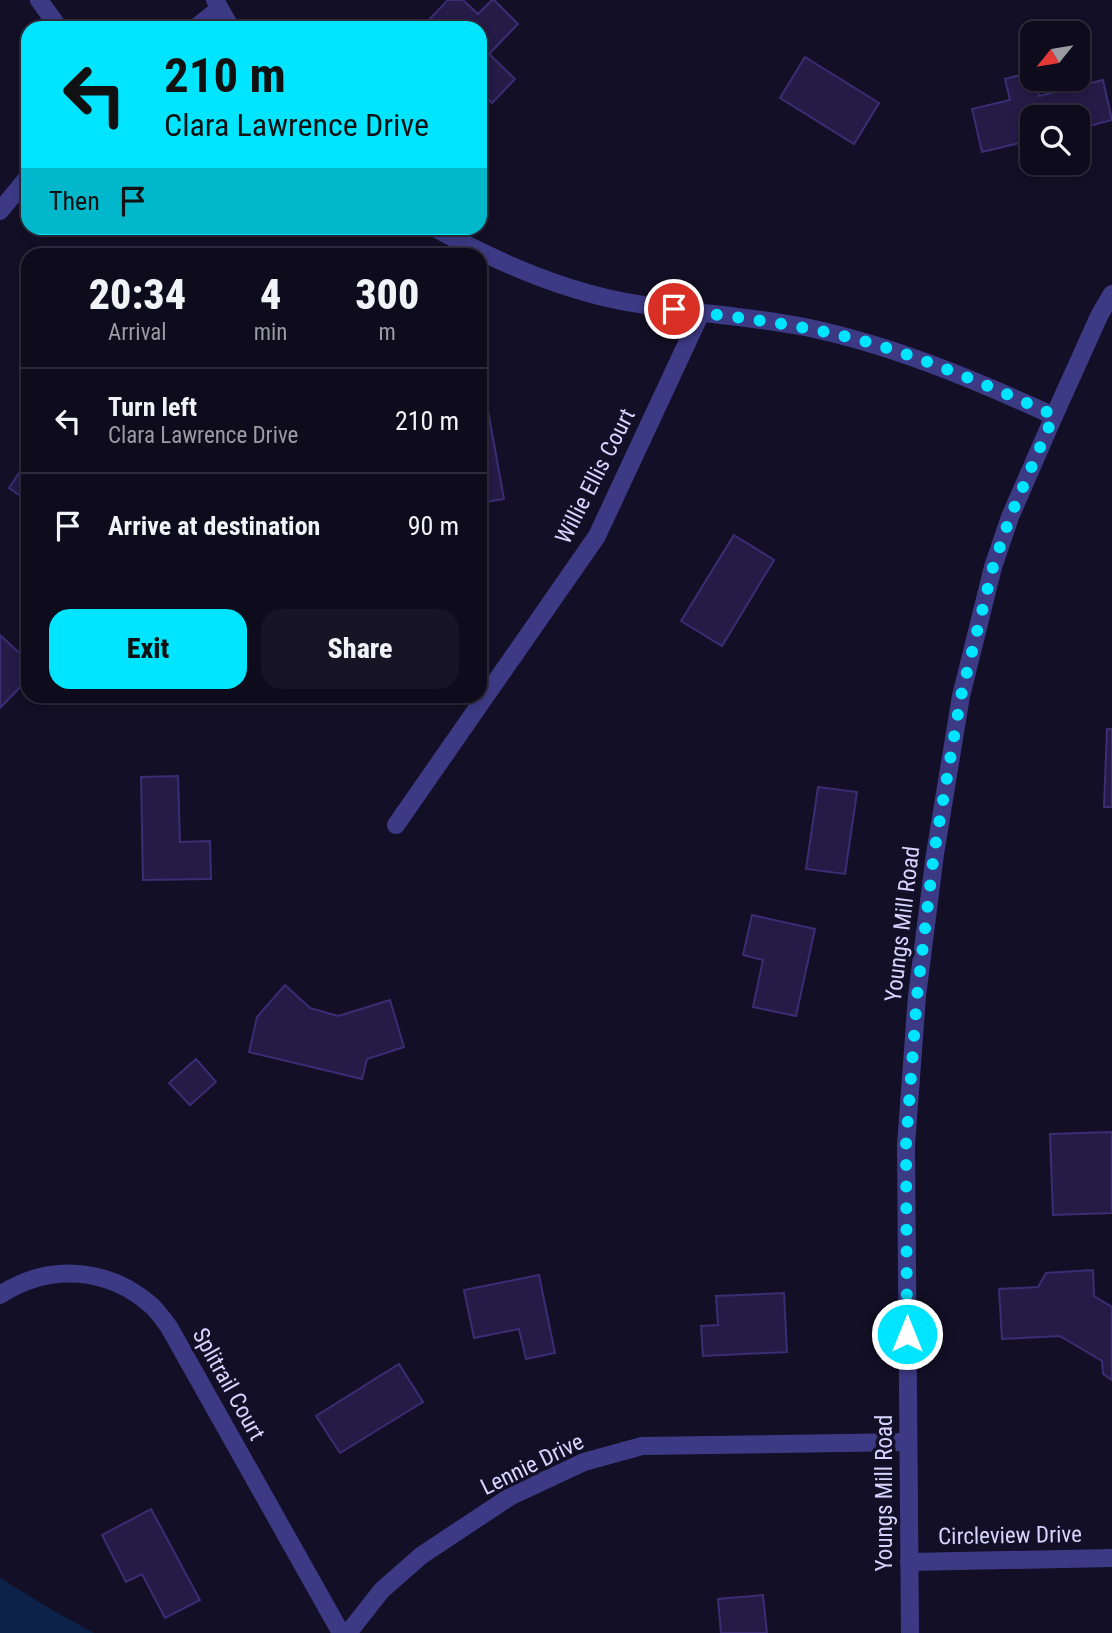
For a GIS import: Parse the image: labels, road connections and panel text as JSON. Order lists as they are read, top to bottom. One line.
{"streets":{"street":["Willie Ellis Court","Youngs Mill Road","Splitrail Court","Lennie Drive","Circleview Drive"]},"crossings":[["Youngs Mill Road","Lennie Drive"],["Youngs Mill Road","Circleview Drive"]],"north":"bottom left","page":{"turn":["210 m","Clara Lawrence Drive"],"then":"Then","eta":["20:34","Arrival","4","min","300","m"],"list":[{"name":"Turn left","note":"Clara Lawrence Drive","value":"210 m"},{"name":"Arrive at destination","value":"90 m"}],"buttons":["Exit","Share"]}}
